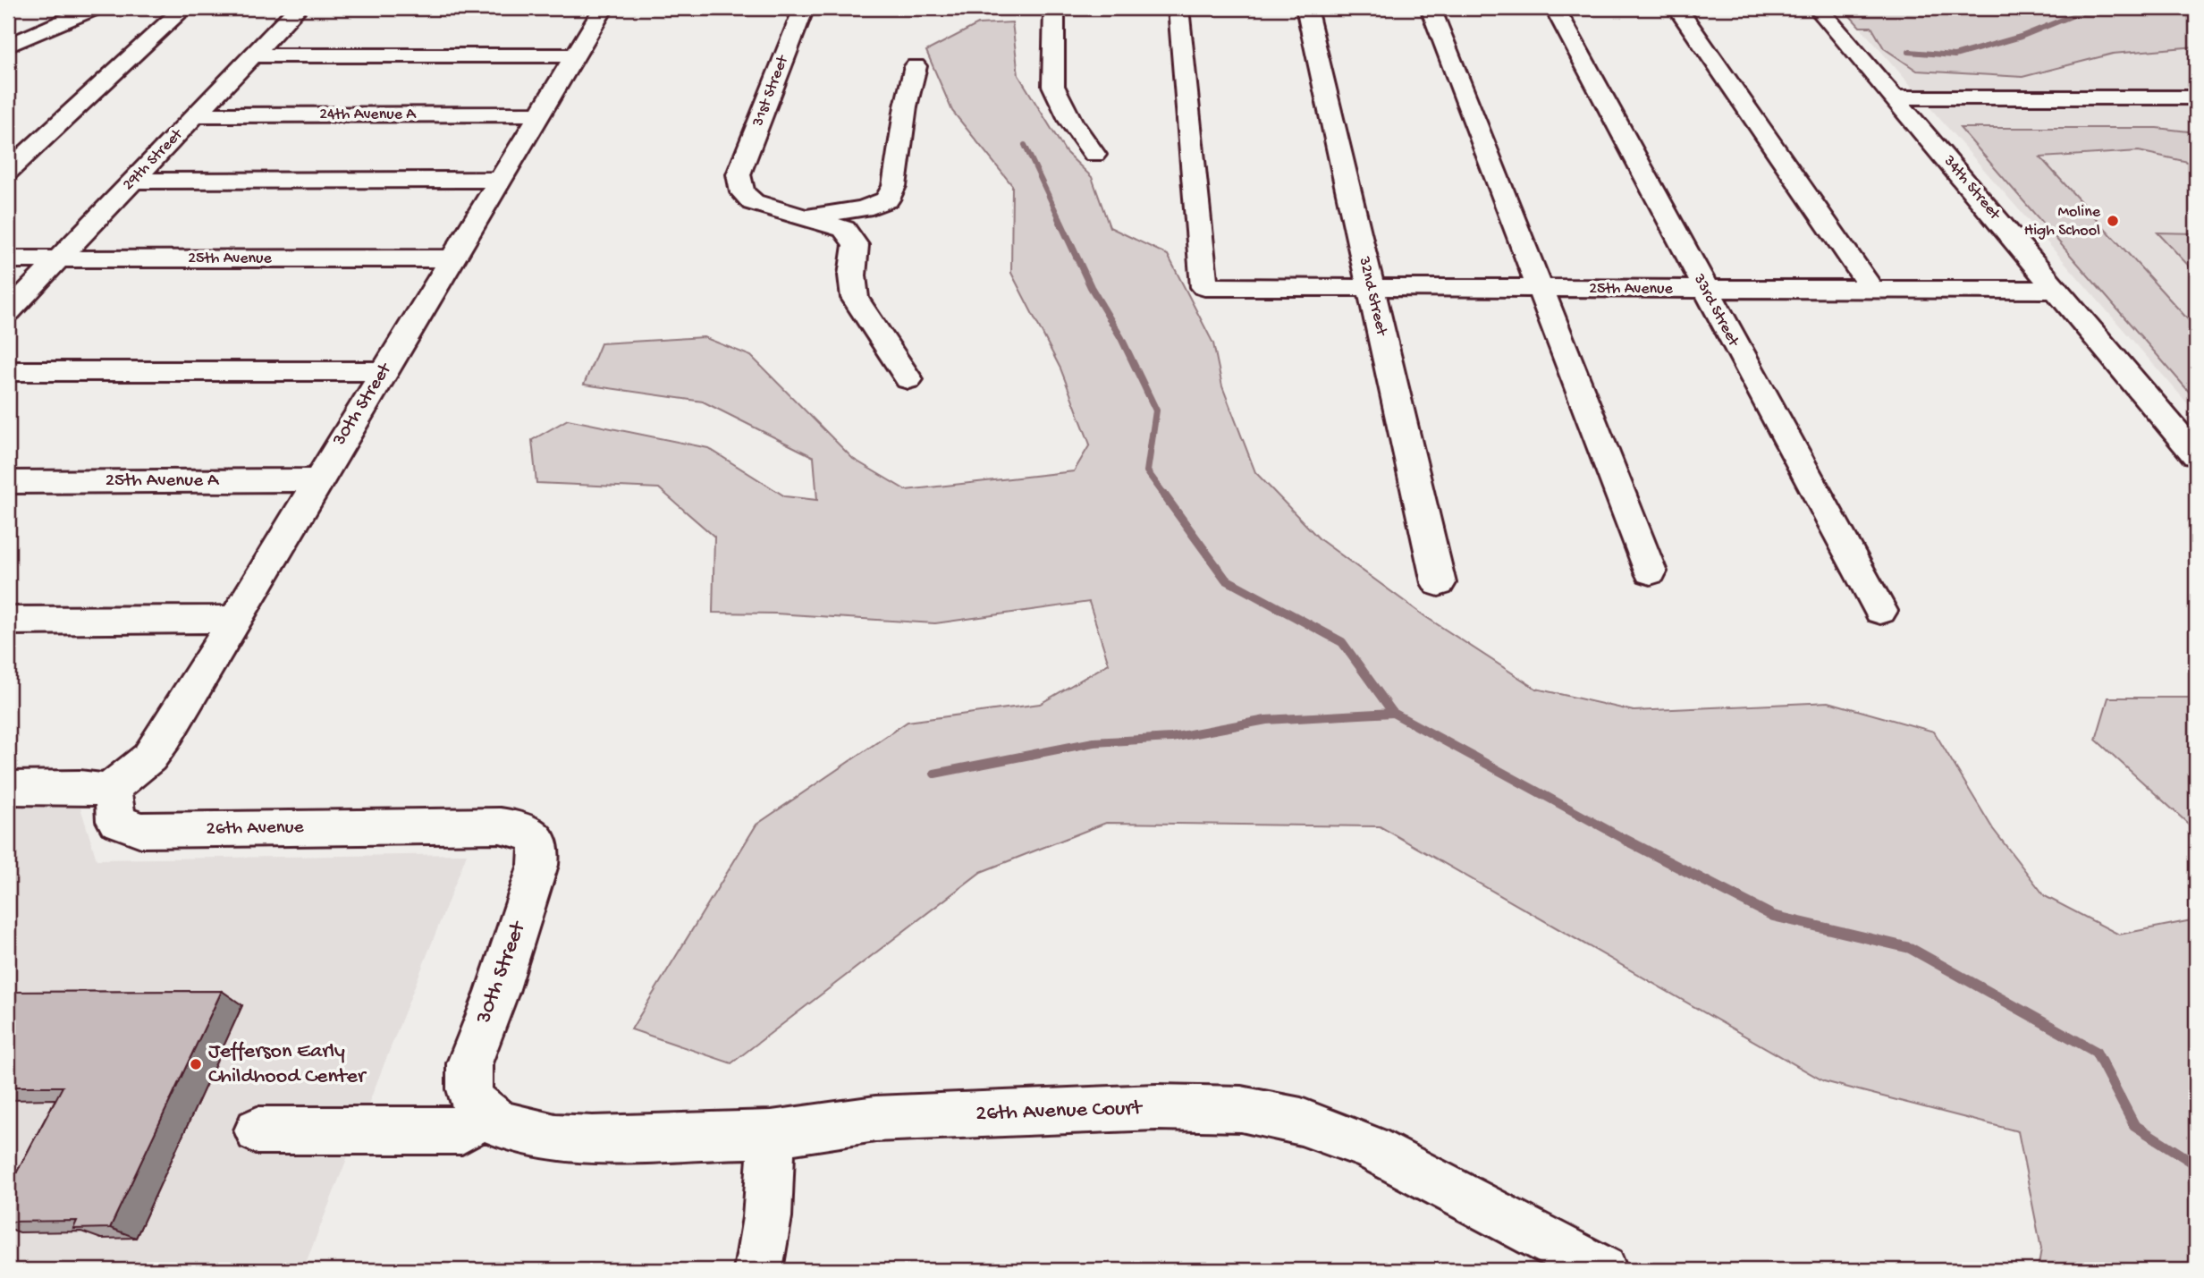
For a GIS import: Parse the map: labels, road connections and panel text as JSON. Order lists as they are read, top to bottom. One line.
{"streets":{"street":["31st Street","24th Avenue A","29th Street","34th Street","25th Avenue","32nd Street","33rd Street","30th Street","25th Avenue A","26th Avenue","26th Avenue Court"]},"crossings":[["24th Avenue A","29th Street"],["24th Avenue A","30th Street"],["29th Street","25th Avenue"],["34th Street","25th Avenue"],["25th Avenue","32nd Street"],["25th Avenue","33rd Street"],["25th Avenue","30th Street"],["30th Street","25th Avenue A"],["30th Street","26th Avenue"],["30th Street","26th Avenue Court"]],"places":["Moline High School","Jefferson Early Childhood Center"]}
